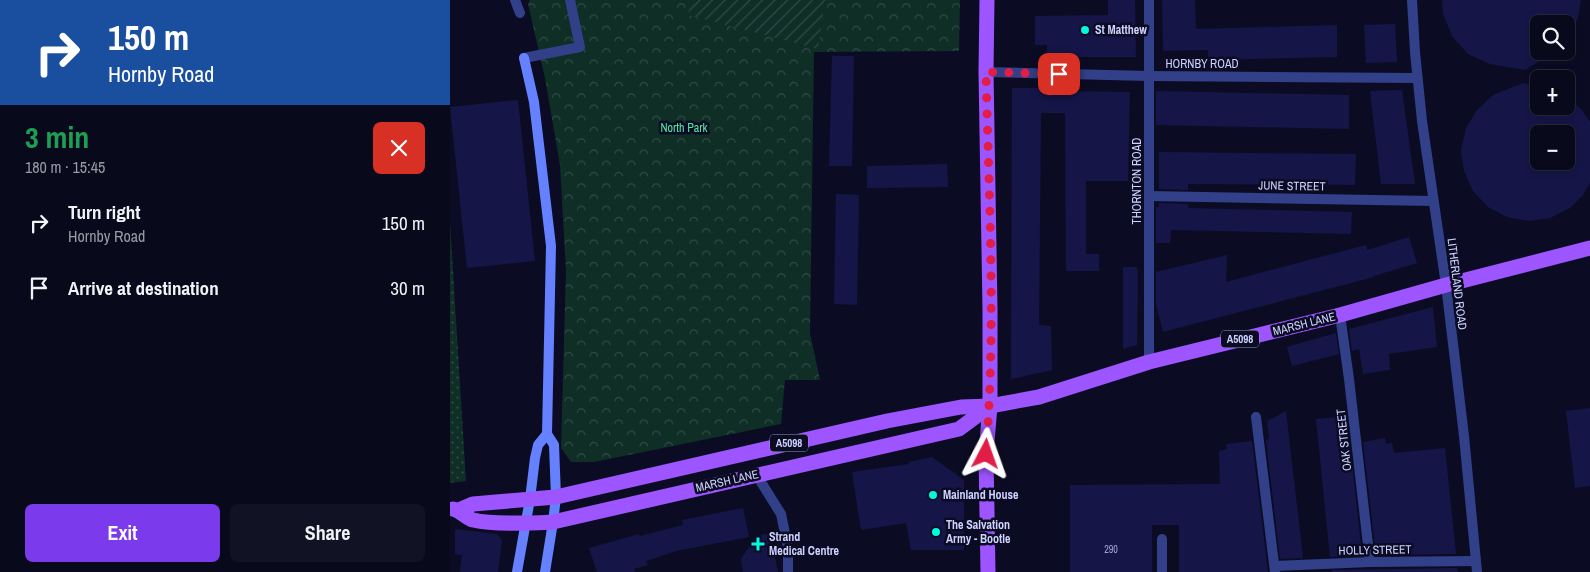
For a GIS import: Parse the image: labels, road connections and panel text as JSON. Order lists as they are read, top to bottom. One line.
{"streets":{"main road":["MARSH LANE","A5098"],"street":["HORNBY ROAD","THORNTON ROAD","JUNE STREET","LITHERLAND ROAD","OAK STREET","HOLLY STREET"]},"crossings":[["HORNBY ROAD","THORNTON ROAD"],["HORNBY ROAD","LITHERLAND ROAD"],["THORNTON ROAD","JUNE STREET"],["THORNTON ROAD","MARSH LANE"],["JUNE STREET","LITHERLAND ROAD"],["LITHERLAND ROAD","MARSH LANE"],["LITHERLAND ROAD","HOLLY STREET"],["MARSH LANE","OAK STREET"],["OAK STREET","HOLLY STREET"]],"parks":["North Park"],"places":{"other":["St Matthew","Mainland House","The Salvation Army - Bootle"],"health":["Strand Medical Centre"]},"house_numbers":["290"],"page":{"turn":["150 m","Hornby Road"],"map_buttons":["+","−"],"heading":["3 min","180 m · 15:45"],"list":[{"name":"Turn right","note":"Hornby Road","value":"150 m"},{"name":"Arrive at destination","value":"30 m"}],"buttons":["Exit","Share"]}}
